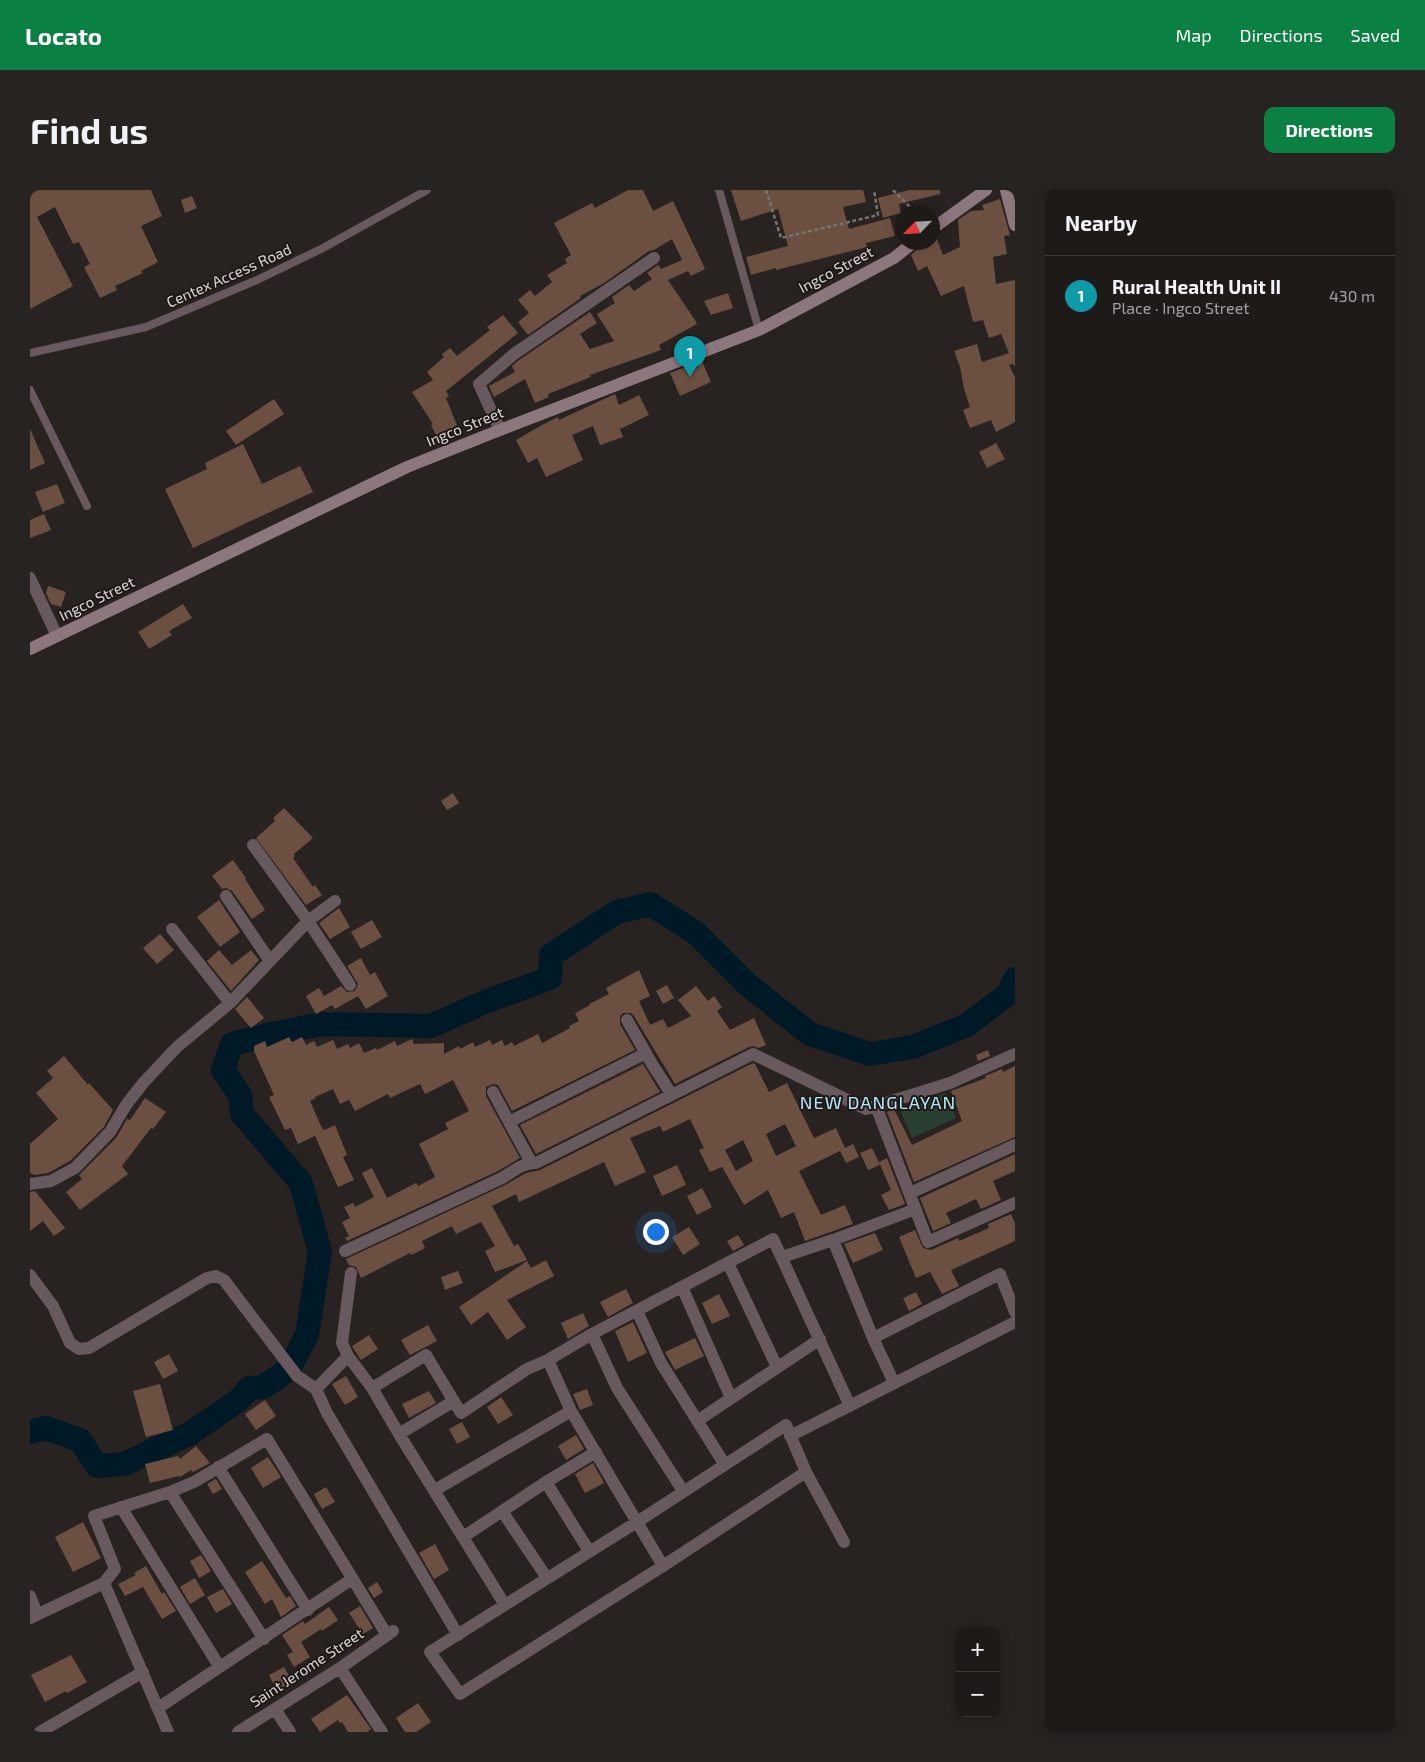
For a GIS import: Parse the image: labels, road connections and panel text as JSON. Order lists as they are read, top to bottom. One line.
{"streets":{"street":["Ingco Street","Saint Jerome Street"],"lane":["Centex Access Road"]},"districts":["NEW DANGLAYAN"],"north":"bottom left","page":{"header":"Locato","nav":["Map","Directions","Saved"],"buttons":"Directions","title":"Find us","heading":"Nearby","list":[{"mark":"1","name":"Rural Health Unit II","note":"Place · Ingco Street","value":"430 m"}],"pins":"1","map_buttons":["+","−"]}}
